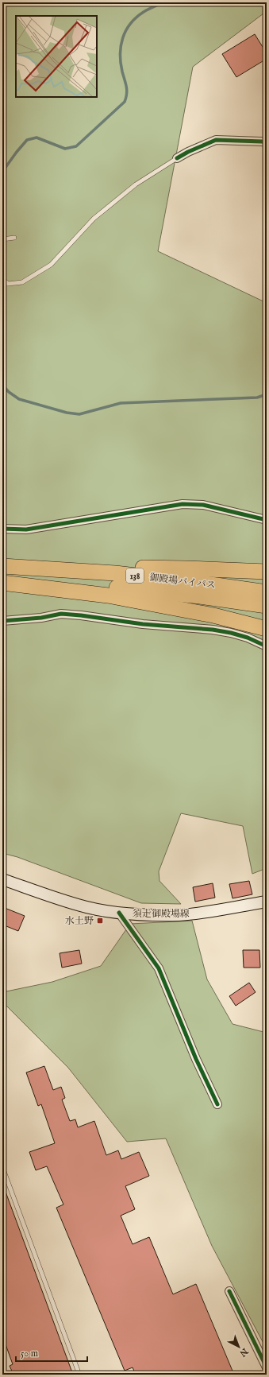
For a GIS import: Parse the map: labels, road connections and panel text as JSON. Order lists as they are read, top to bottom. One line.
{"streets":{"highway":["138","御殿場バイパス"],"main road":["須走御殿場線"]},"places":{"transit":["水土野"]},"scale_bar":"50 m","north":"bottom right"}
